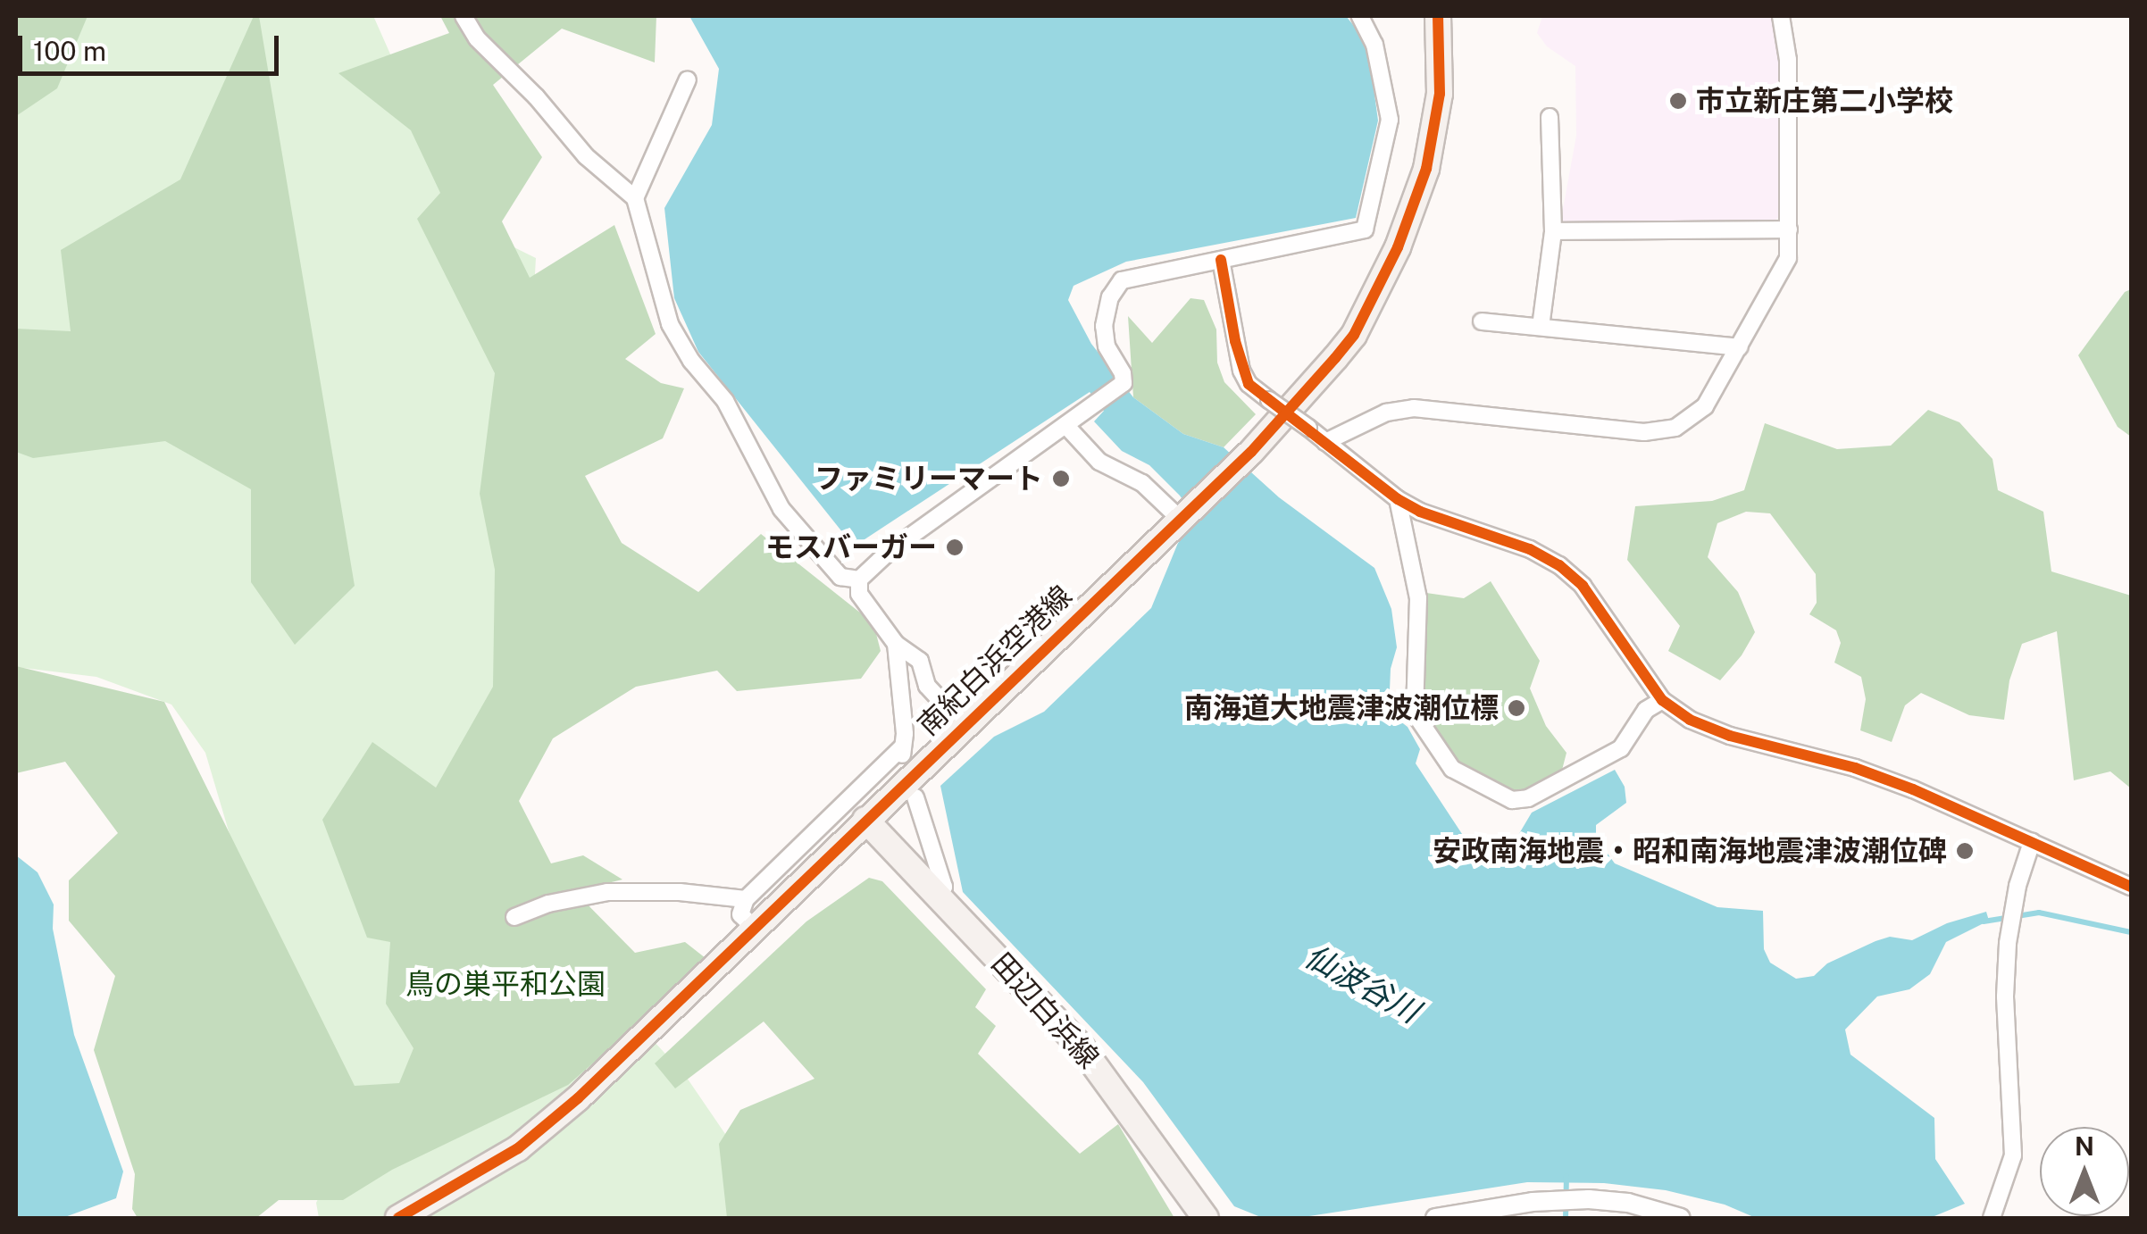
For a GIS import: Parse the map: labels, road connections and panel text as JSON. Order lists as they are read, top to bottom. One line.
{"streets":{"main road":["南紀白浜空港線","田辺白浜線"]},"crossings":[["南紀白浜空港線","田辺白浜線"]],"water":["仙波谷川"],"parks":["鳥の巣平和公園"],"places":["市立新庄第二小学校","ファミリーマート","モスバーガー","南海道大地震津波潮位標","安政南海地震・昭和南海地震津波潮位碑"],"scale_bar":"100 m","north":"top"}
